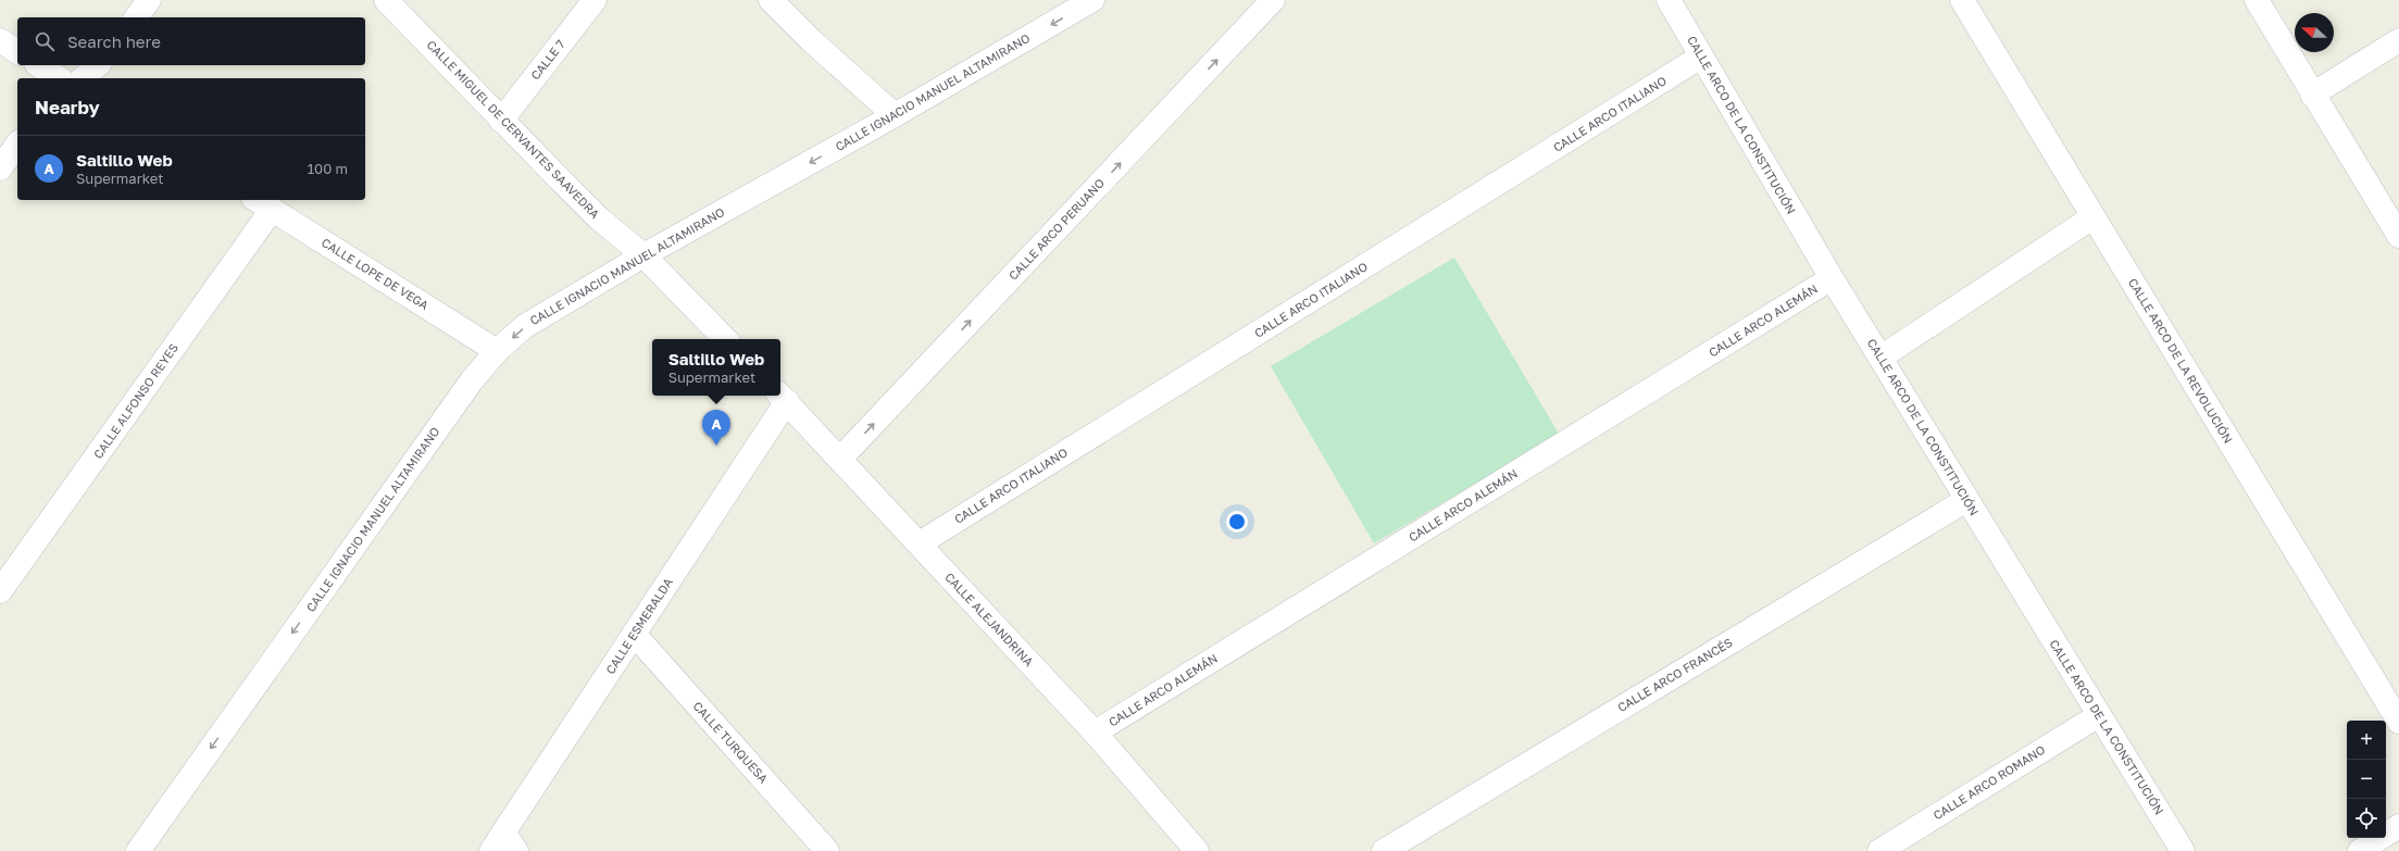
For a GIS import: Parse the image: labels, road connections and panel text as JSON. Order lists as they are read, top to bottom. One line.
{"streets":{"street":["CALLE 7","CALLE IGNACIO MANUEL ALTAMIRANO","CALLE ARCO ITALIANO","CALLE ARCO DE LA CONSTITUCIÓN","CALLE MIGUEL DE CERVANTES SAAVEDRA","CALLE ARCO PERUANO","CALLE LOPE DE VEGA","CALLE ARCO ALEMÁN","CALLE ARCO DE LA REVOLUCIÓN","CALLE ALFONSO REYES","CALLE ALEJANDRINA","CALLE ESMERALDA","CALLE ARCO FRANCÉS","CALLE TURQUESA","CALLE ARCO ROMANO"]},"crossings":[["CALLE 7","CALLE MIGUEL DE CERVANTES SAAVEDRA"],["CALLE IGNACIO MANUEL ALTAMIRANO","CALLE MIGUEL DE CERVANTES SAAVEDRA"],["CALLE IGNACIO MANUEL ALTAMIRANO","CALLE LOPE DE VEGA"],["CALLE ARCO ITALIANO","CALLE ARCO DE LA CONSTITUCIÓN"],["CALLE ARCO ITALIANO","CALLE ALEJANDRINA"],["CALLE ARCO DE LA CONSTITUCIÓN","CALLE ARCO ALEMÁN"],["CALLE ARCO DE LA CONSTITUCIÓN","CALLE ARCO FRANCÉS"],["CALLE ARCO DE LA CONSTITUCIÓN","CALLE ARCO ROMANO"],["CALLE ARCO PERUANO","CALLE ALEJANDRINA"],["CALLE LOPE DE VEGA","CALLE ALFONSO REYES"],["CALLE ARCO ALEMÁN","CALLE ALEJANDRINA"],["CALLE ALEJANDRINA","CALLE ESMERALDA"],["CALLE ESMERALDA","CALLE TURQUESA"]],"one_way":["CALLE IGNACIO MANUEL ALTAMIRANO","CALLE ARCO PERUANO"],"north":"left","page":{"search":"Search here","heading":"Nearby","list":[{"mark":"A","name":"Saltillo Web","note":"Supermarket","value":"100 m"}],"popup":["Saltillo Web","Supermarket"],"pins":"A","map_buttons":["+","−"]}}
